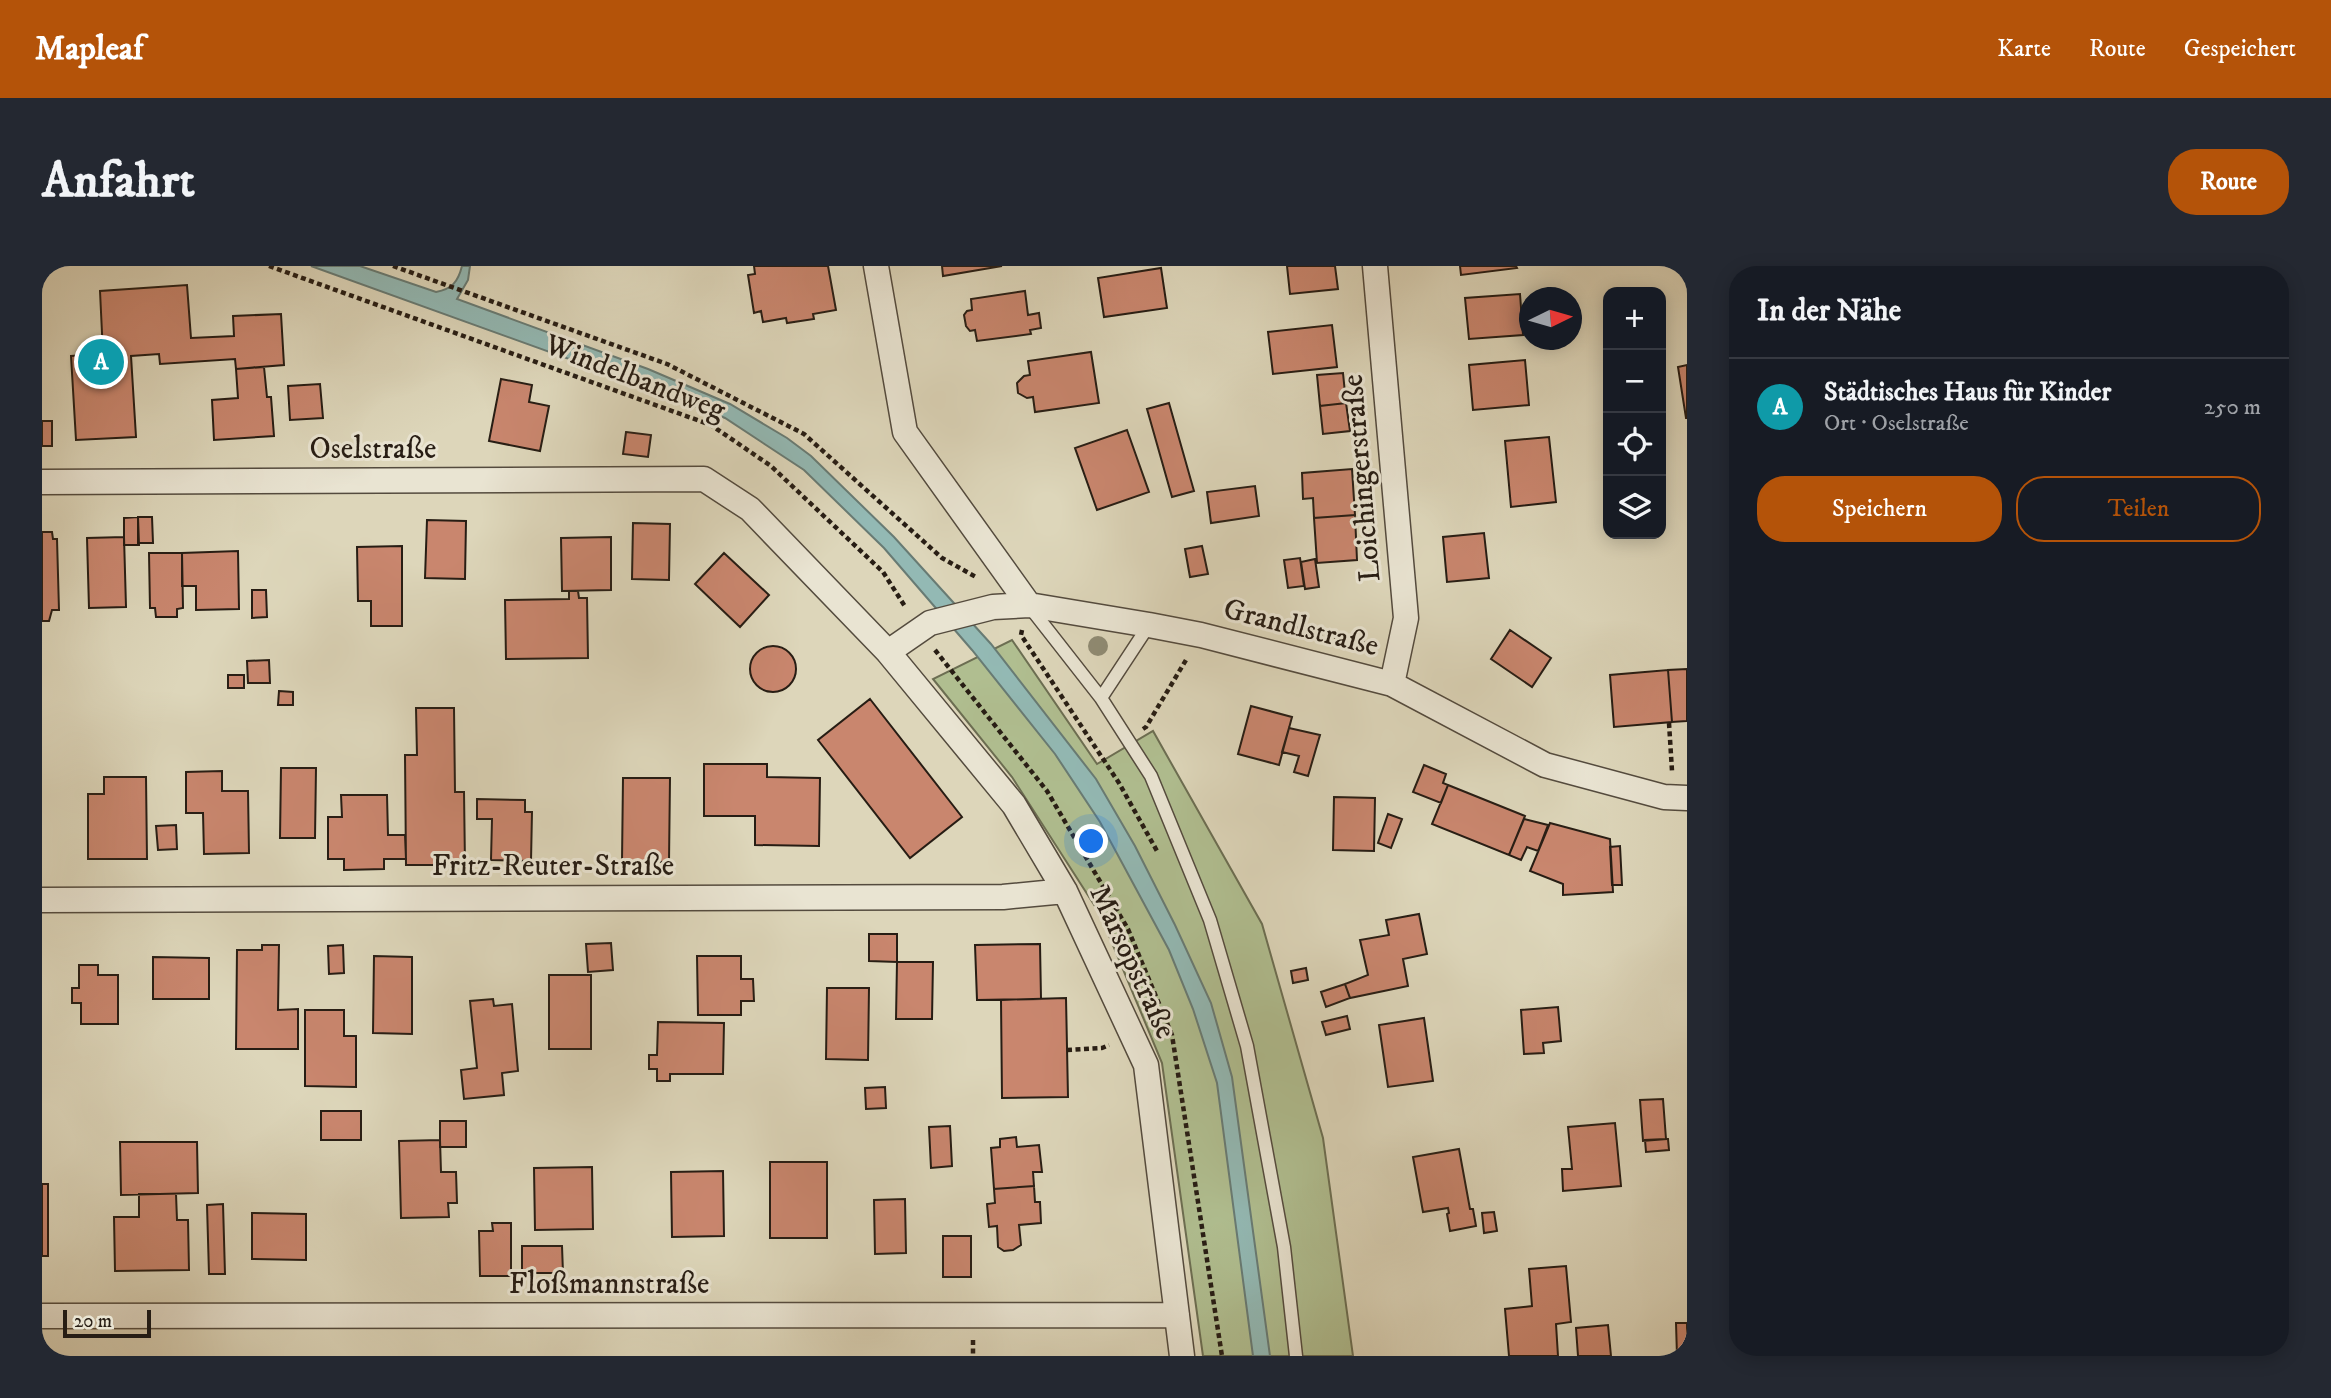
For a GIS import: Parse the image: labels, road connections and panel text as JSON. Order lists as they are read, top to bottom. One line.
{"streets":{"street":["Oselstraße","Loichingerstraße","Grandlstraße","Fritz-Reuter-Straße","Marsopstraße","Floßmannstraße"],"path":["Windelbandweg"]},"crossings":[["Windelbandweg","Grandlstraße"],["Oselstraße","Marsopstraße"],["Loichingerstraße","Grandlstraße"],["Grandlstraße","Marsopstraße"],["Fritz-Reuter-Straße","Marsopstraße"],["Marsopstraße","Floßmannstraße"]],"scale_bar":"20 m","north":"right","page":{"header":"Mapleaf","nav":["Karte","Route","Gespeichert"],"buttons":["Route",["Speichern","Teilen"]],"title":"Anfahrt","heading":"In der Nähe","map_buttons":["+","−"],"pins":"A","list":[{"mark":"A","name":"Städtisches Haus für Kinder","note":"Ort · Oselstraße","value":"250 m"}],"scale":"20 m"}}
